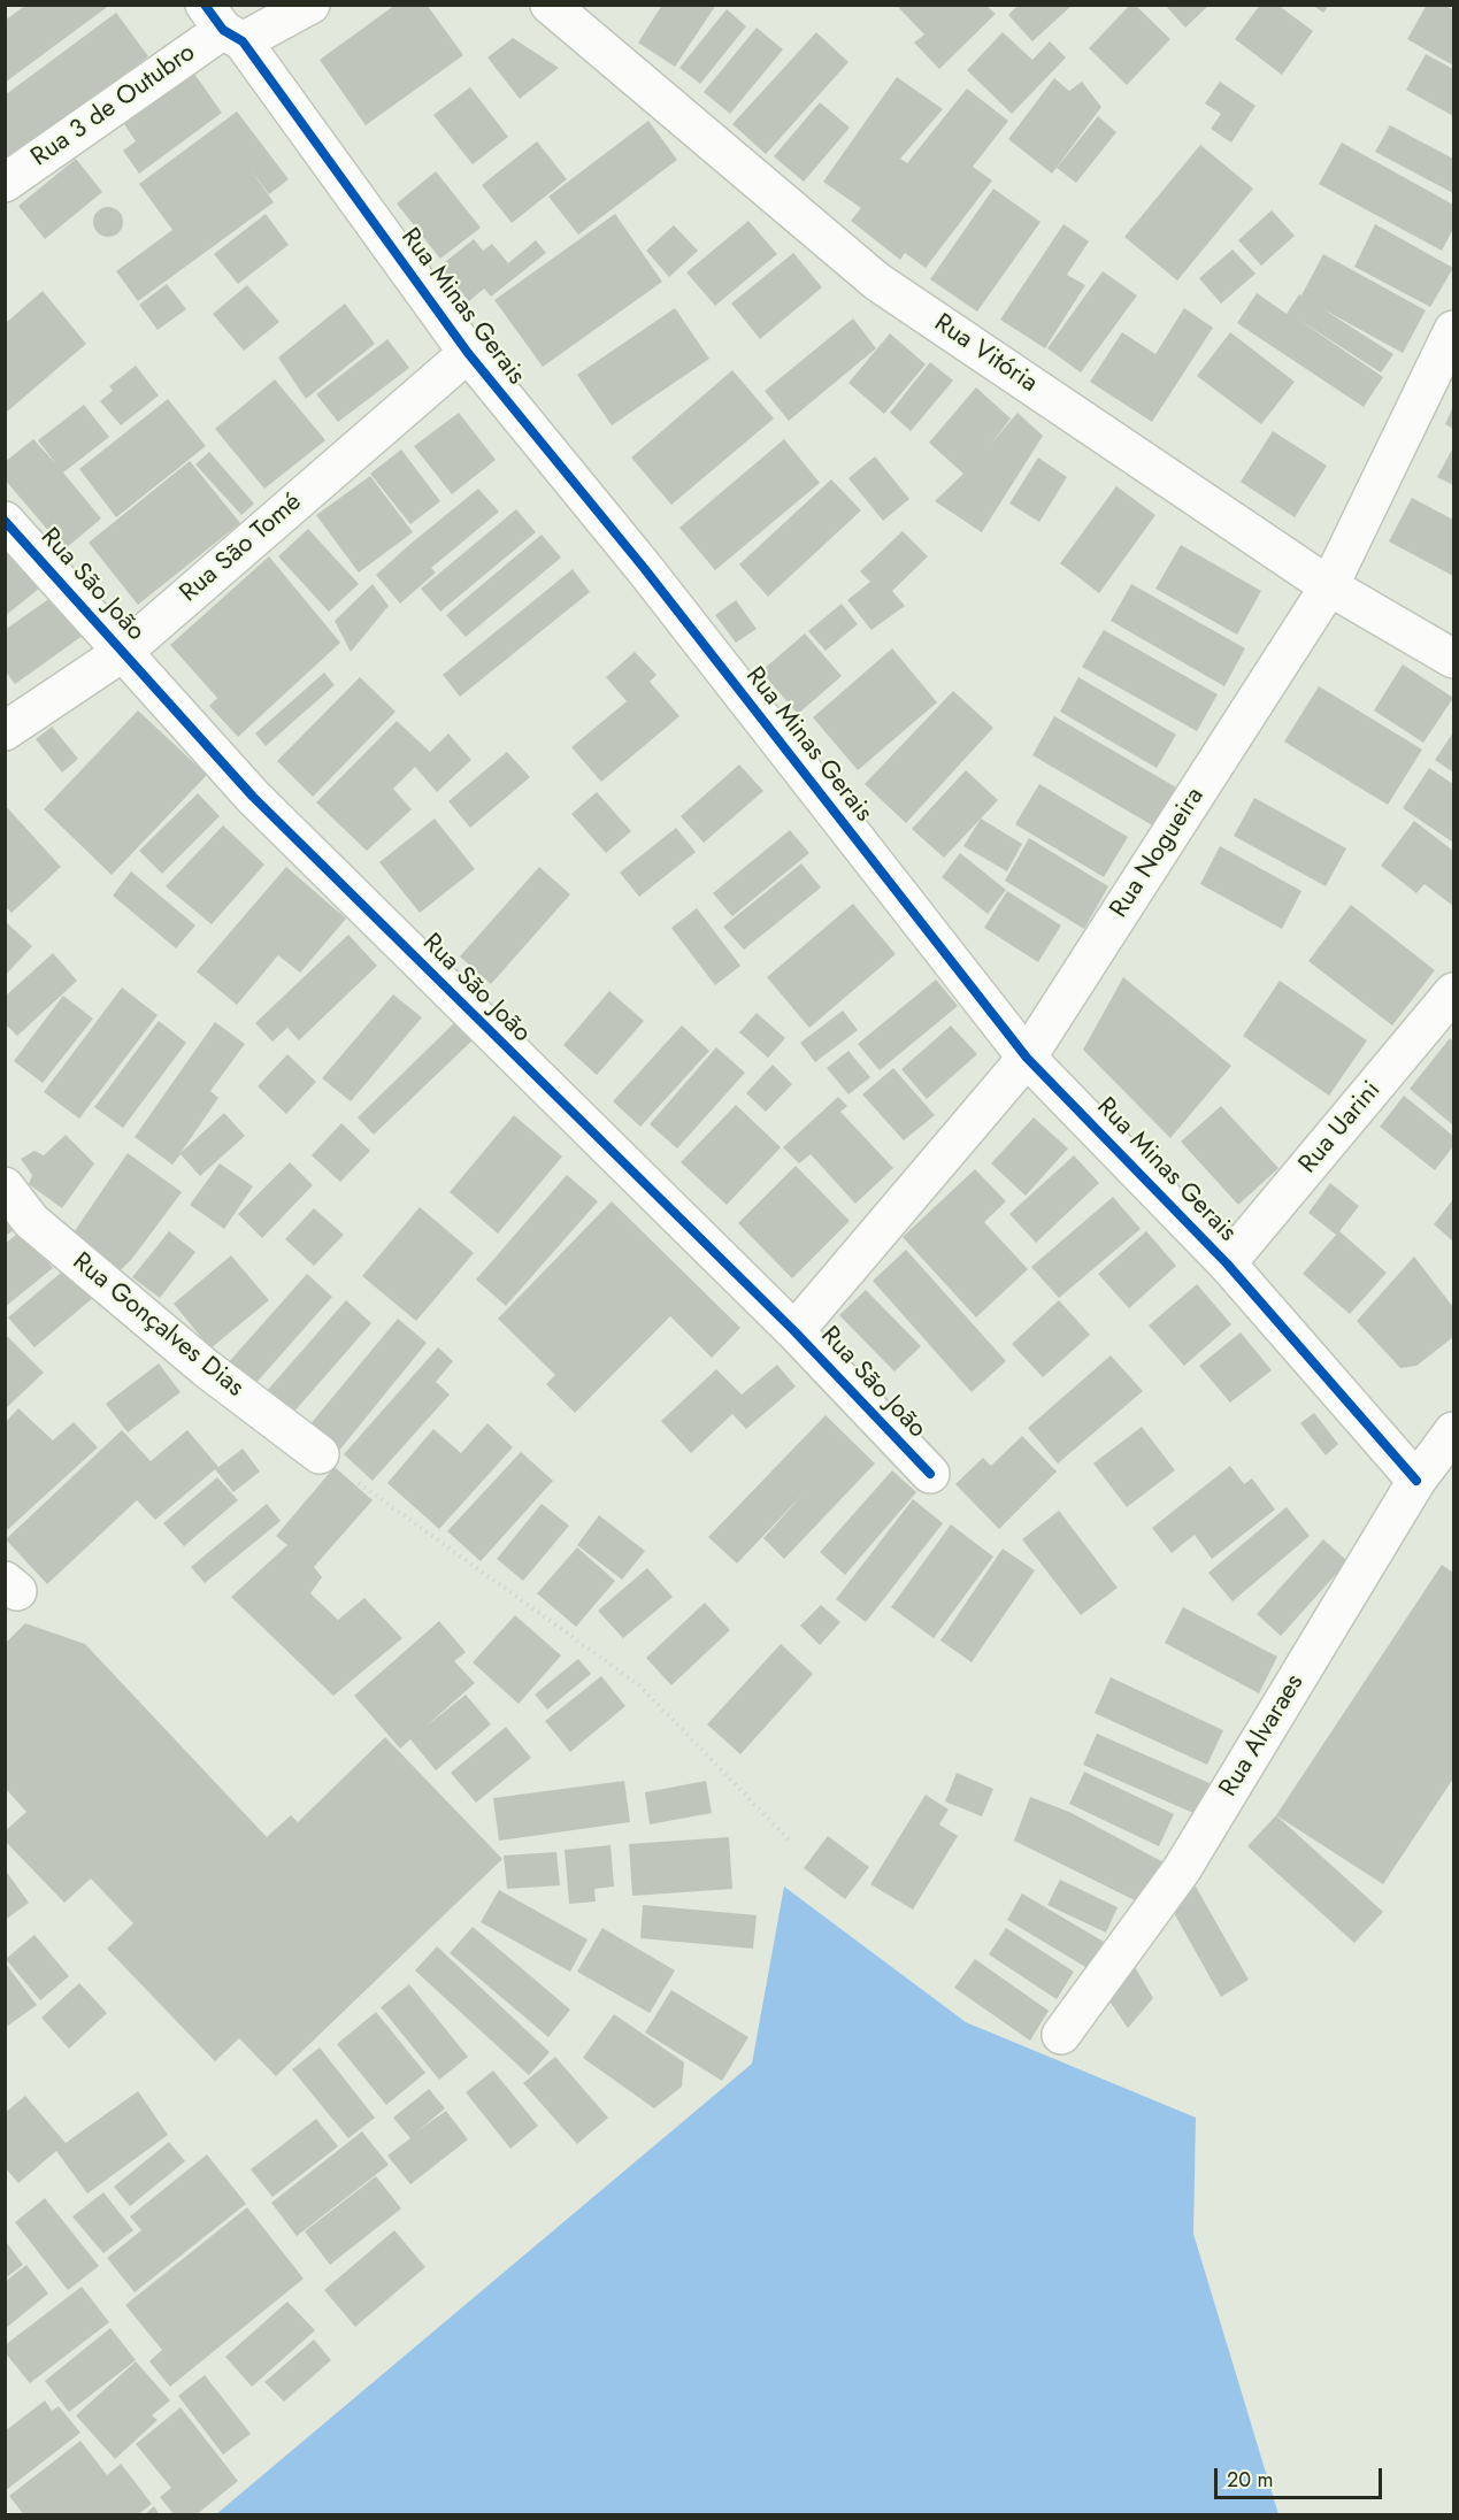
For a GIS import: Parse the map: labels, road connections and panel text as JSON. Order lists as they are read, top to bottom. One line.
{"streets":{"street":["Rua 3 de Outubro","Rua Minas Gerais","Rua Vitória","Rua São Tomé","Rua São João","Rua Nogueira","Rua Uarini","Rua Gonçalves Dias","Rua Alvaraes"]},"crossings":[["Rua 3 de Outubro","Rua Minas Gerais"],["Rua Minas Gerais","Rua São Tomé"],["Rua Minas Gerais","Rua Nogueira"],["Rua Minas Gerais","Rua Uarini"],["Rua Minas Gerais","Rua Alvaraes"],["Rua Vitória","Rua Nogueira"],["Rua São Tomé","Rua São João"],["Rua São João","Rua Nogueira"]],"scale_bar":"20 m"}
